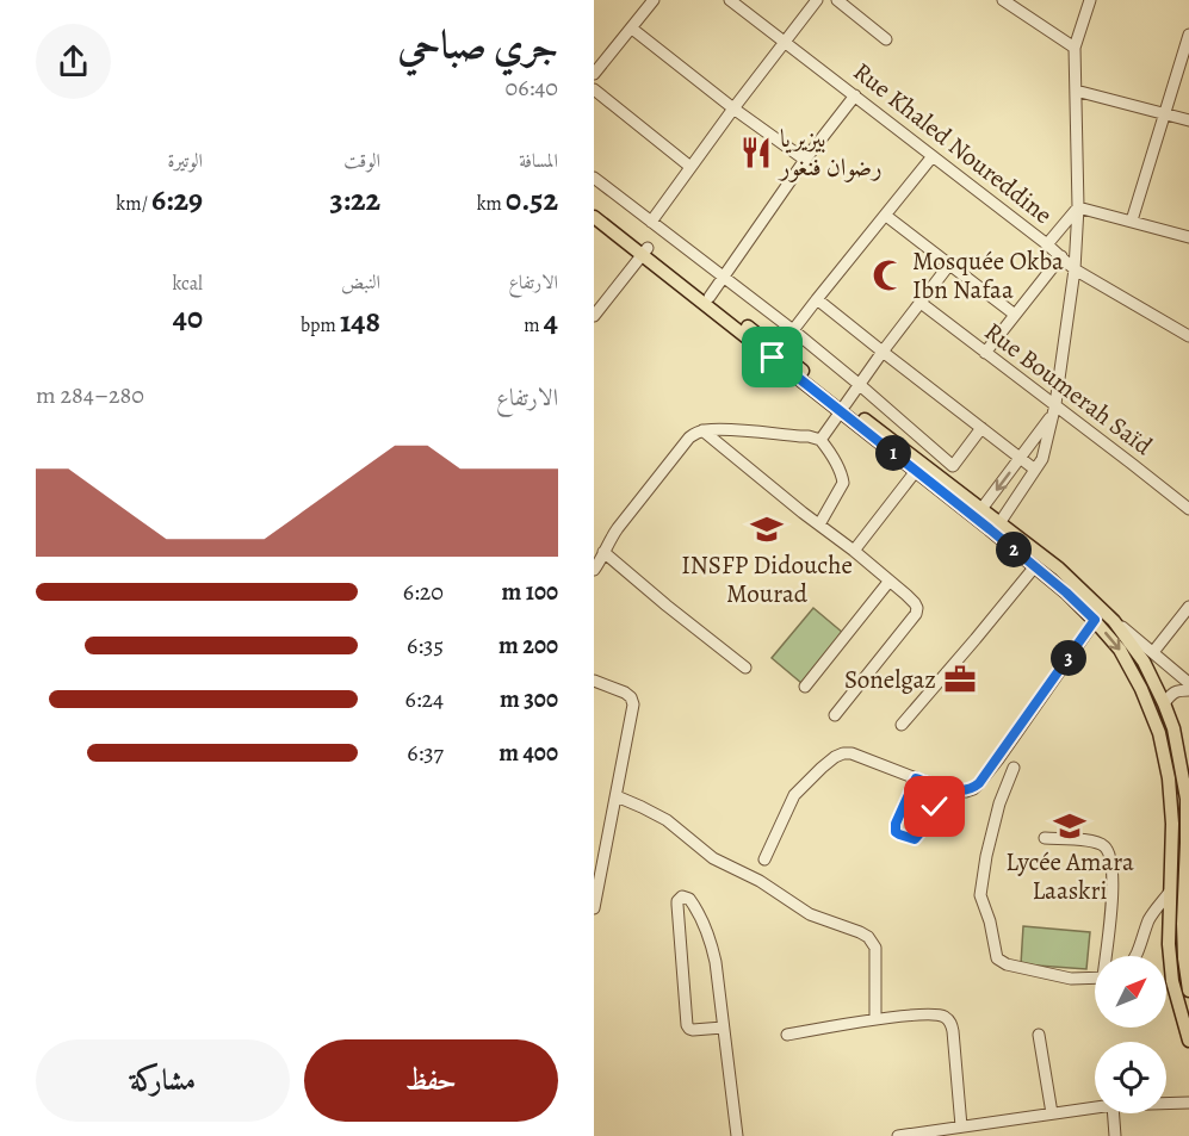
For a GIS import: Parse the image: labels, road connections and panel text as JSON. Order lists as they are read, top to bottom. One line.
{"streets":{"street":["Rue Khaled Noureddine","Rue Boumerah Saïd"]},"places":{"restaurant":["بيزيريا رضوان فنغور"],"mosque":["Mosquée Okba Ibn Nafaa"],"school or university":["INSFP Didouche Mourad","Lycée Amara Laaskri"],"office":["Sonelgaz"]},"north":"top right","page":{"heading":["جري صباحي","06:40"],"stats":[["المسافة","0.52 km"],["الوقت","3:22"],["الوتيرة","6:29 /km"],["الارتفاع","4 m"],["النبض","148 bpm"],["kcal","40"]],"chart":["الارتفاع","280–284 m"],"pins":["1","2","3"],"list":[{"name":"100 m","note":"6:20"},{"name":"200 m","note":"6:35"},{"name":"300 m","note":"6:24"},{"name":"400 m","note":"6:37"}],"buttons":["حفظ","مشاركة"]}}
